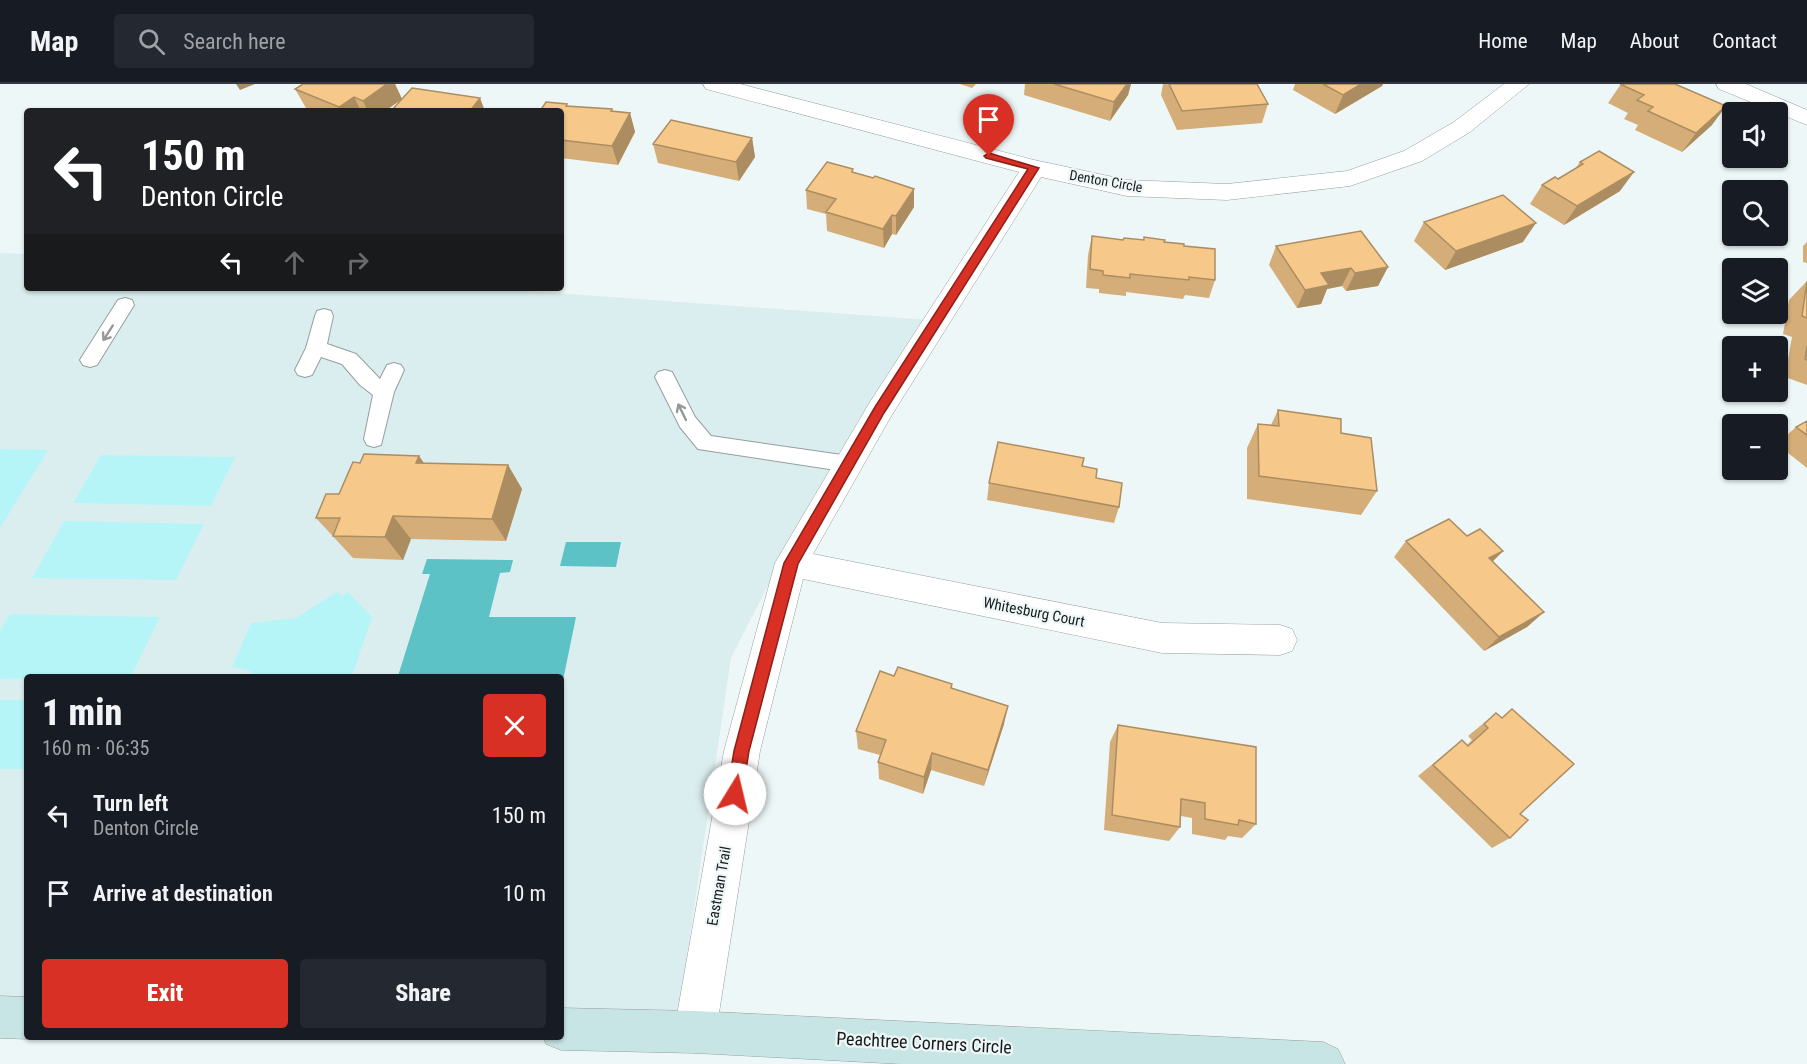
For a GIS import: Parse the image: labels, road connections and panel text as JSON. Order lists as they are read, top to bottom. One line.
{"streets":{"street":["Denton Circle","Whitesburg Court","Eastman Trail","Peachtree Corners Circle"]},"crossings":[["Denton Circle","Eastman Trail"],["Whitesburg Court","Eastman Trail"],["Eastman Trail","Peachtree Corners Circle"]],"page":{"header":"Map","search":"Search here","nav":["Home","Map","About","Contact"],"map_buttons":["+","−"],"turn":["150 m","Denton Circle"],"heading":["1 min","160 m · 06:35"],"list":[{"name":"Turn left","note":"Denton Circle","value":"150 m"},{"name":"Arrive at destination","value":"10 m"}],"buttons":["Exit","Share"]}}
